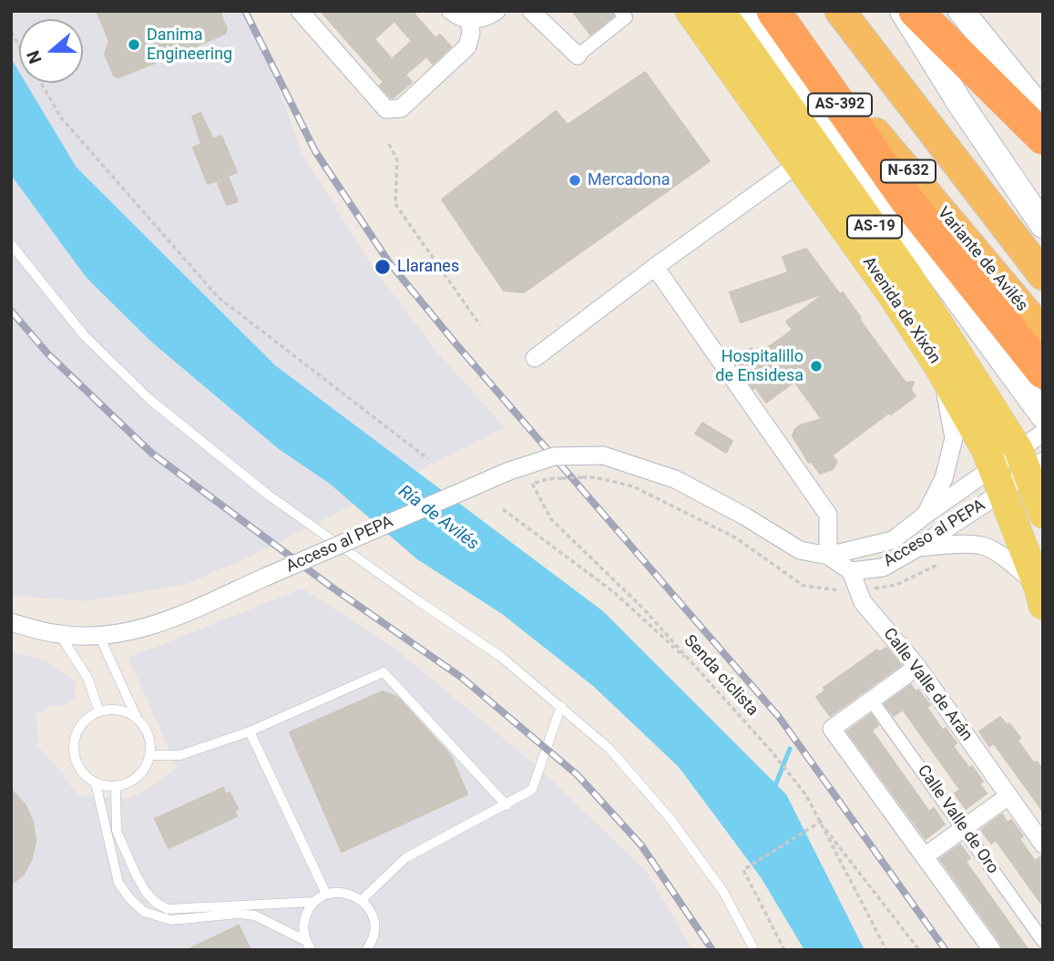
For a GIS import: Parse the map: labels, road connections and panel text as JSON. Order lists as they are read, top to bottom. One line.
{"streets":{"highway":["AS-392","N-632","Variante de Avilés"],"main road":["AS-19","Avenida de Xixón"],"street":["Acceso al PEPA","Calle Valle de Arán","Calle Valle de Oro"],"path":["Senda ciclista"]},"crossings":[["AS-392","Variante de Avilés"],["Avenida de Xixón","Acceso al PEPA"],["Acceso al PEPA","Calle Valle de Arán"]],"water":["Ría de Avilés"],"places":["Danima Engineering","Mercadona","Llaranes","Hospitalillo de Ensidesa"],"north":"left"}
